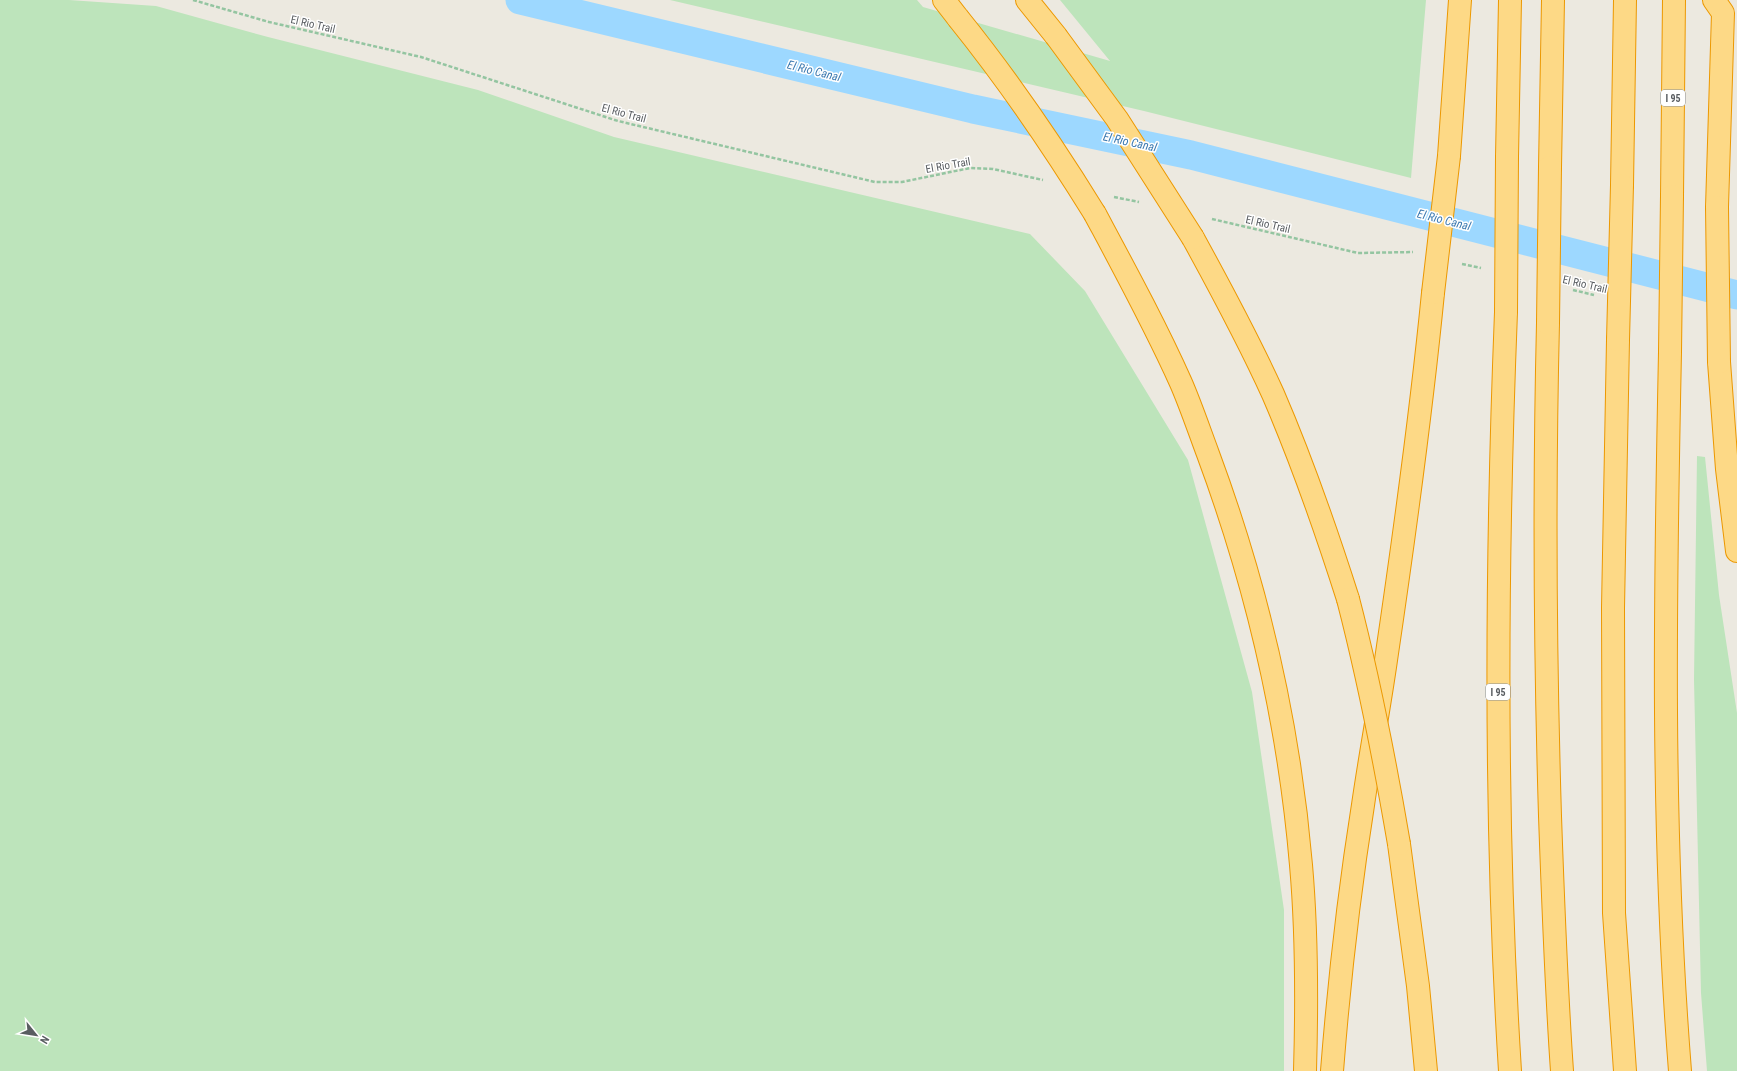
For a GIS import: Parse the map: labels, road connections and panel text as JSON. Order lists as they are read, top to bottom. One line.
{"streets":{"highway":["I 95"],"path":["El Rio Trail"]},"water":["El Rio Canal"],"north":"bottom right"}
